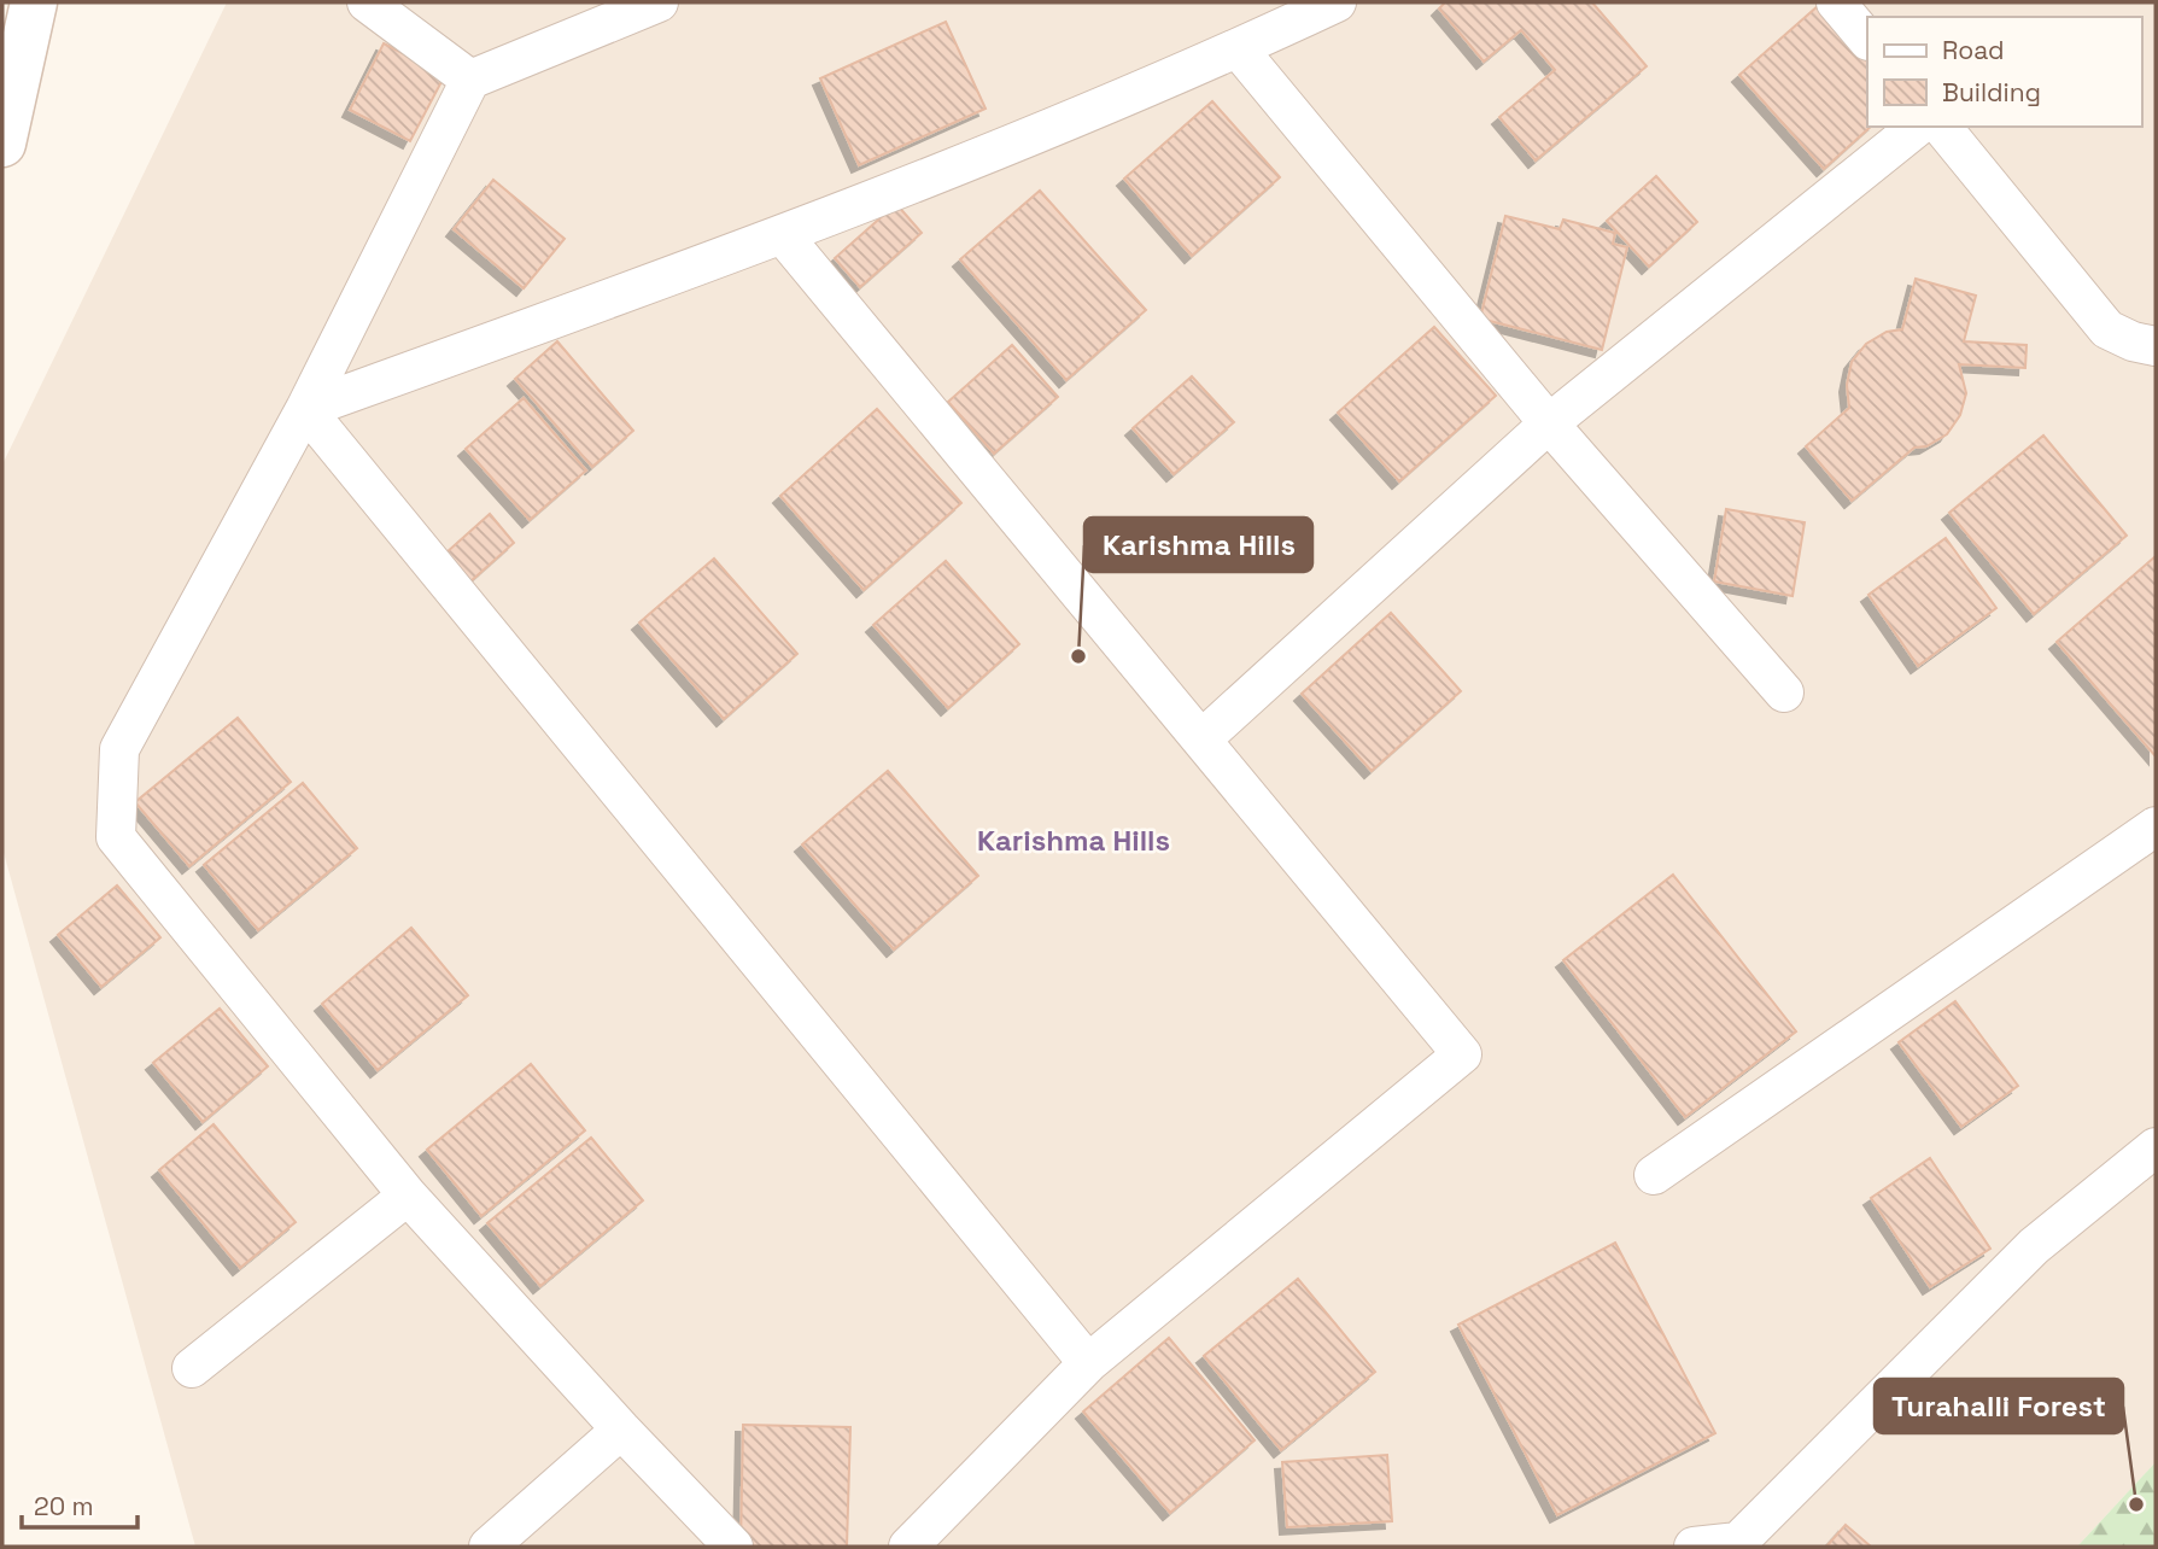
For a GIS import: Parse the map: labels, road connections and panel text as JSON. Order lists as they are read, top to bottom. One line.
{"districts":["Karishma Hills"],"places":["Karishma Hills","Turahalli Forest"],"legend":["Road","Building"],"scale_bar":"20 m"}
